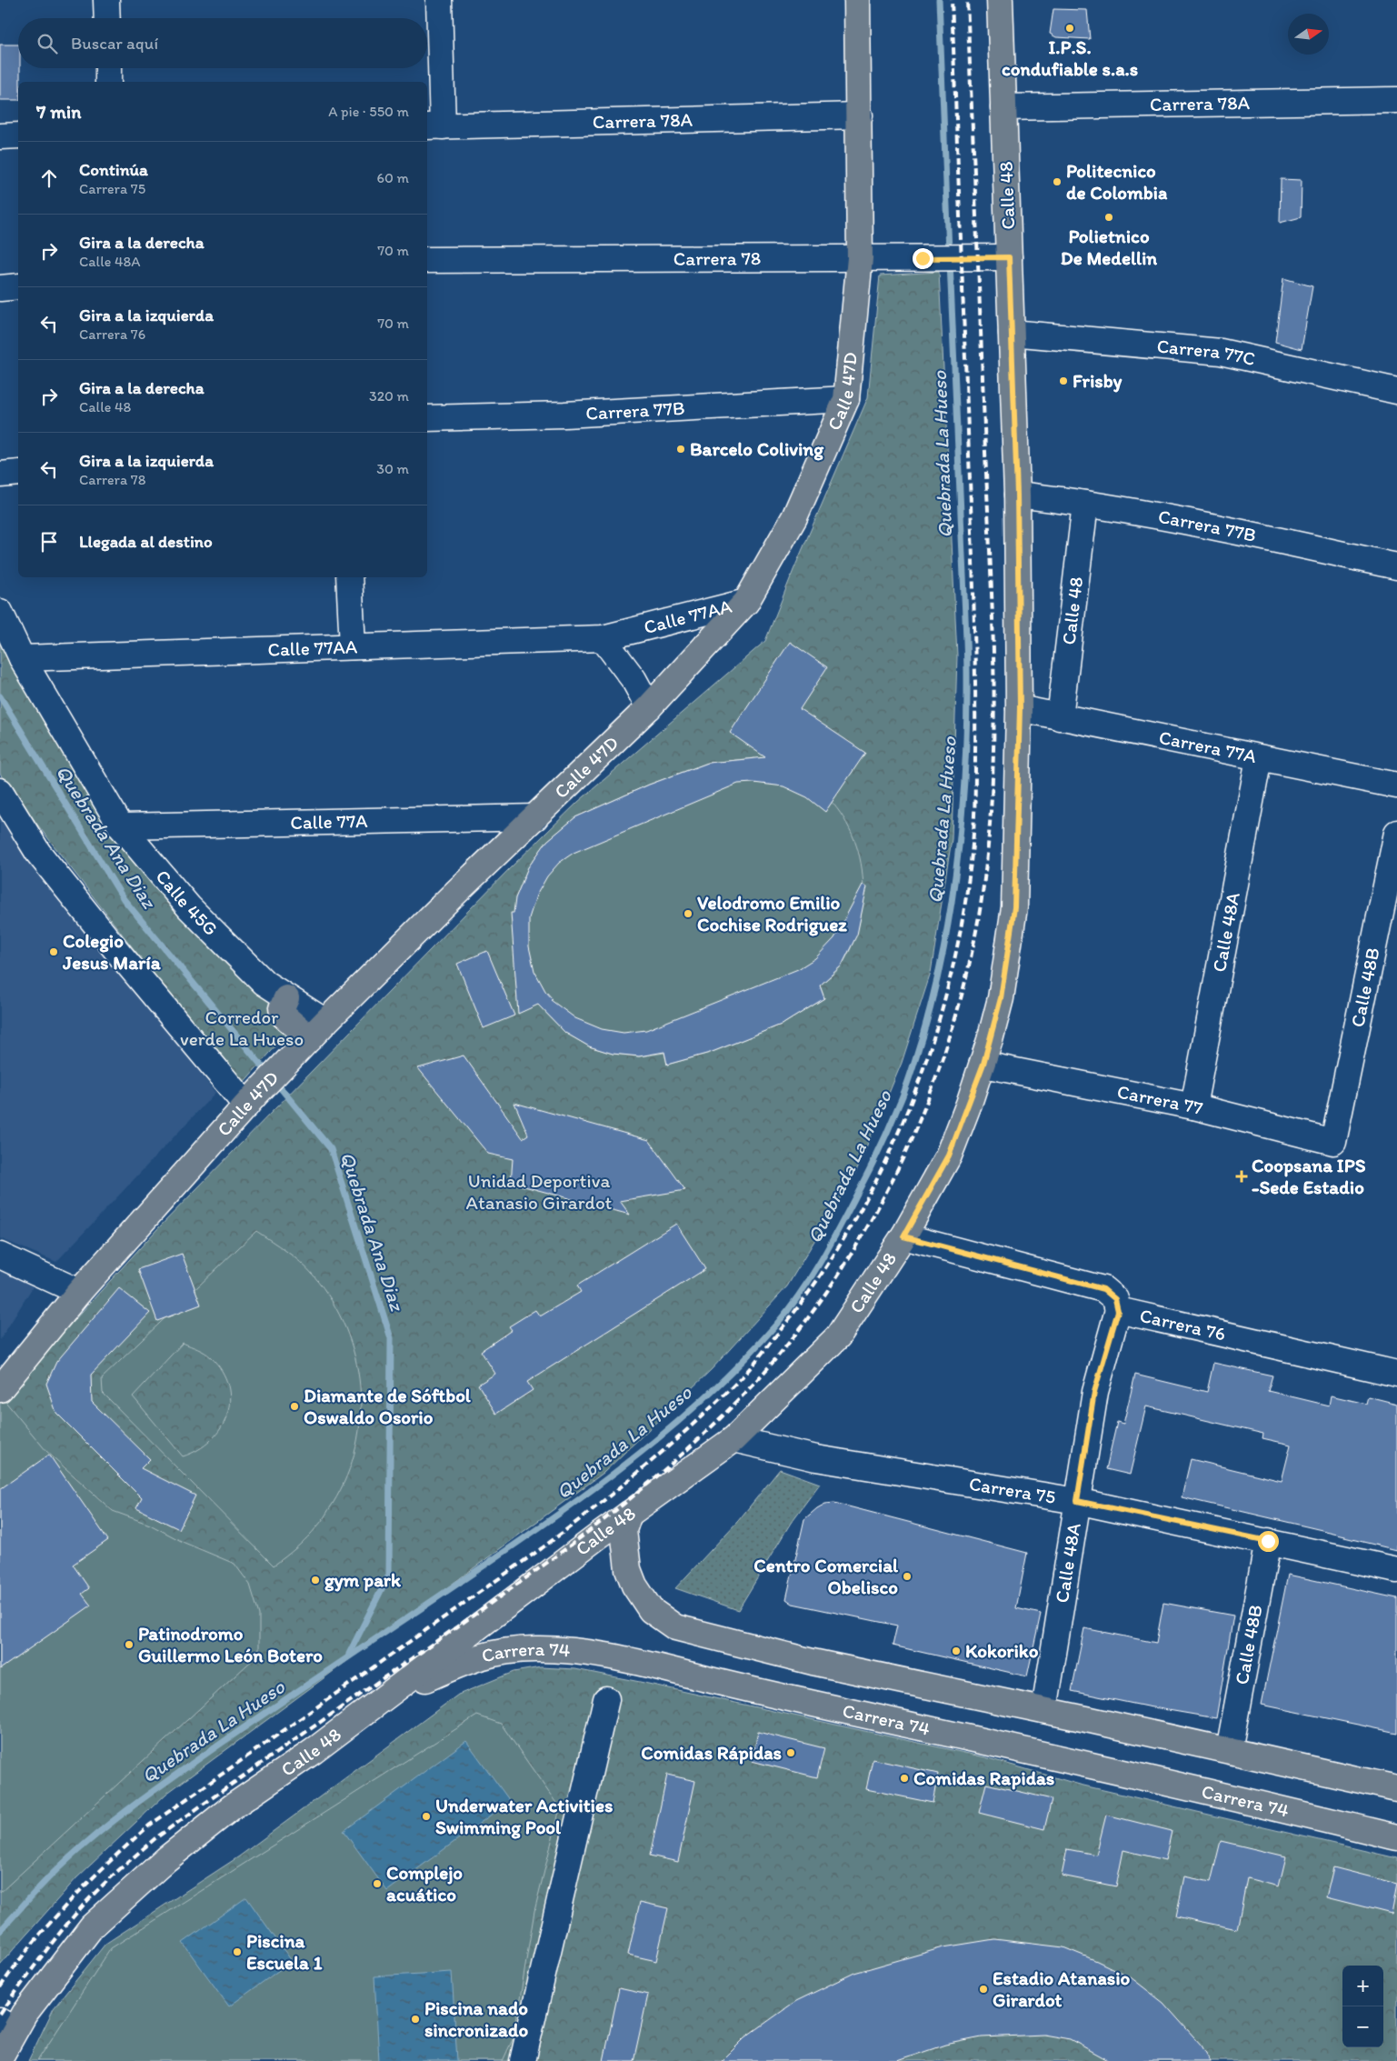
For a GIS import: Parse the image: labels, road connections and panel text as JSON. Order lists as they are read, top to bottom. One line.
{"streets":{"main road":["Calle 48","Calle 47D","Carrera 74"],"street":["Carrera 78A","Carrera 78","Carrera 77C","Carrera 77B","Calle 77AA","Carrera 77A","Calle 77A","Calle 45G","Calle 48A","Calle 48B","Carrera 77","Carrera 76","Carrera 75"]},"crossings":[["Carrera 78A","Calle 48"],["Carrera 78A","Calle 47D"],["Calle 48","Carrera 78"],["Calle 48","Carrera 77C"],["Calle 48","Carrera 77B"],["Calle 48","Carrera 77A"],["Calle 48","Carrera 77"],["Calle 48","Carrera 76"],["Calle 48","Carrera 75"],["Calle 48","Carrera 74"],["Carrera 78","Calle 47D"],["Calle 47D","Carrera 77B"],["Calle 47D","Calle 77AA"],["Calle 47D","Calle 77A"],["Calle 47D","Calle 45G"],["Calle 77AA","Calle 45G"],["Carrera 77A","Calle 48A"],["Calle 77A","Calle 45G"],["Calle 48A","Carrera 77"],["Calle 48A","Carrera 76"],["Calle 48A","Carrera 75"],["Calle 48B","Carrera 77"],["Calle 48B","Carrera 75"]],"water":["Quebrada La Hueso","Quebrada Ana Diaz"],"parks":["Corredor verde La Hueso","Unidad Deportiva Atanasio Girardot"],"places":{"other":["I.P.S. condufiable s.a.s","Politecnico de Colombia","Polietnico De Medellin","Frisby","Barcelo Coliving","Velodromo Emilio Cochise Rodriguez","Colegio Jesus María","Diamante de Sóftbol Oswaldo Osorio","Centro Comercial Obelisco","gym park","Patinodromo Guillermo León Botero","Kokoriko","Comidas Rápidas","Comidas Rapidas","Underwater Activities Swimming Pool","Complejo acuático","Piscina Escuela 1","Estadio Atanasio Girardot","Piscina nado sincronizado"],"health":["Coopsana IPS -Sede Estadio"]},"north":"right","page":{"search":"Buscar aquí","heading":["7 min","A pie · 550 m"],"list":[["Continúa","Carrera 75","60 m"],["Gira a la derecha","Calle 48A","70 m"],["Gira a la izquierda","Carrera 76","70 m"],["Gira a la derecha","Calle 48","320 m"],["Gira a la izquierda","Carrera 78","30 m"],"Llegada al destino"],"map_buttons":["+","−"]}}
